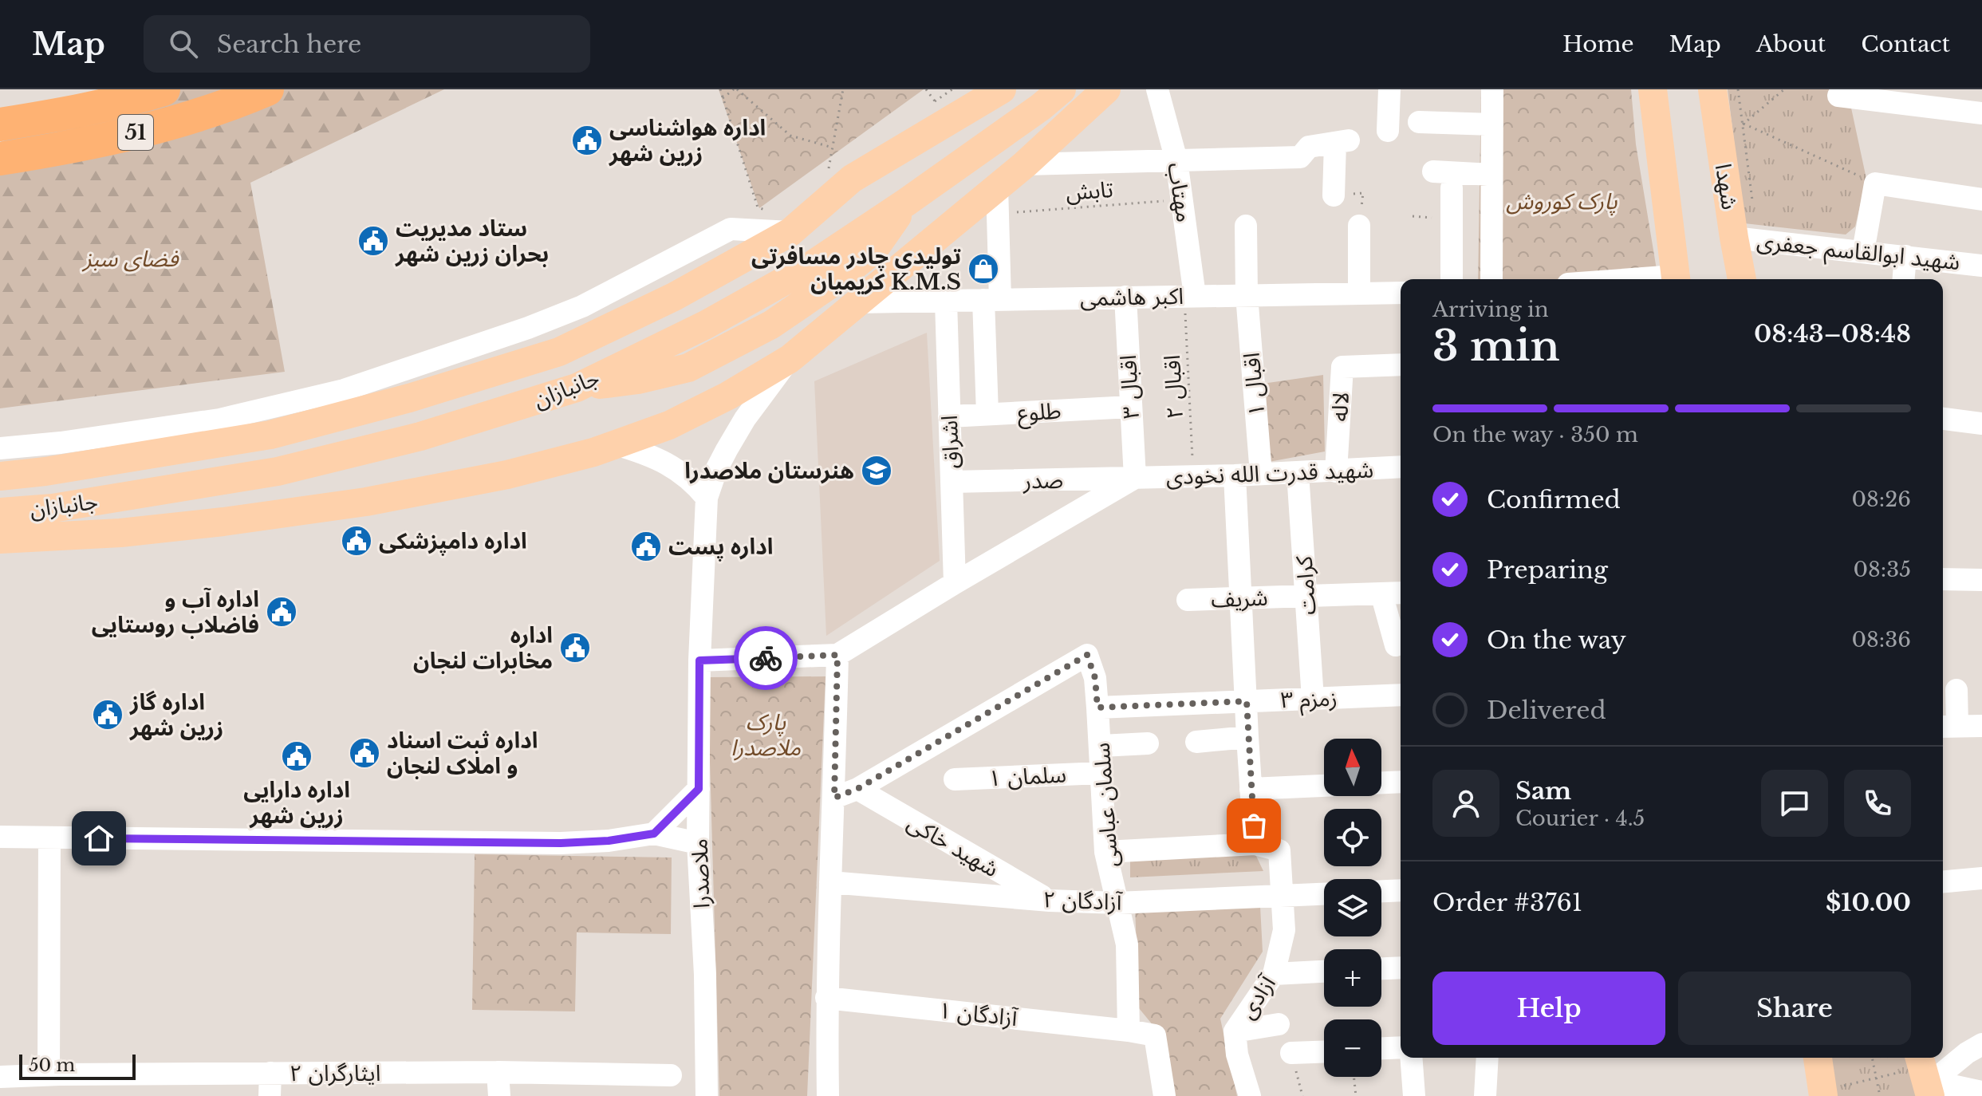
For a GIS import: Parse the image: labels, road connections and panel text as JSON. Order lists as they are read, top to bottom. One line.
{"streets":{"highway":["51"],"main road":["شهدا","جانبازان"],"street":["مهتاب","شهید ابوالقاسم جعفری","اکبر هاشمی","اقبال ۱","اقبال ۳","لاله","طلوع","اشراق","شهید قدرت الله نخودی","صدر","کرامت","شریف","زمزم ۳","سلمان ۱","سلمان عباسی","شهید خاکی","ملاصدرا","آزادگان ۲","آزادی","آزادگان ۱","ایثارگران ۲"],"path":["تابش","اقبال ۲"]},"crossings":[["شهدا","شهید ابوالقاسم جعفری"],["تابش","مهتاب"],["مهتاب","اکبر هاشمی"],["مهتاب","اقبال ۲"],["اکبر هاشمی","اقبال ۱"],["اکبر هاشمی","اقبال ۳"],["اکبر هاشمی","اقبال ۲"],["اکبر هاشمی","اشراق"],["اقبال ۱","شهید قدرت الله نخودی"],["اقبال ۳","طلوع"],["اقبال ۳","شهید قدرت الله نخودی"],["اقبال ۳","صدر"],["اقبال ۲","شهید قدرت الله نخودی"],["لاله","شهید قدرت الله نخودی"],["طلوع","اشراق"],["اشراق","صدر"],["شهید قدرت الله نخودی","صدر"],["شهید قدرت الله نخودی","کرامت"],["کرامت","شریف"],["کرامت","زمزم ۳"],["زمزم ۳","سلمان عباسی"],["سلمان ۱","سلمان عباسی"],["سلمان عباسی","شهید خاکی"],["سلمان عباسی","آزادگان ۲"],["سلمان عباسی","آزادگان ۱"],["شهید خاکی","آزادگان ۲"],["آزادگان ۲","آزادی"]],"parks":["پارک کوروش","فضای سبز","پارک ملاصدرا"],"places":{"public building":["اداره هواشناسی زرین شهر","ستاد مدیریت بحران زرین شهر","اداره دامپزشکی","اداره پست","اداره آب و فاضلاب روستایی","اداره مخابرات لنجان","اداره گاز زرین شهر","اداره ثبت اسناد و املاک لنجان","اداره دارایی زرین شهر"],"shop":["تولیدی چادر مسافرتی کریمیان K.M.S"],"school or university":["هنرستان ملاصدرا"]},"scale_bar":"50 m","north":"top","page":{"header":"Map","search":"Search here","nav":["Home","Map","About","Contact"],"heading":["3 min","Arriving in","08:43–08:48"],"panel":["Sam","Courier · 4.5","Order #3761","$10.00"],"bar":"On the way · 350 m","list":[["Confirmed","08:26"],["Preparing","08:35"],["On the way","08:36"],"Delivered"],"map_buttons":["+","−"],"buttons":["Help","Share"],"scale":"50 m"}}
